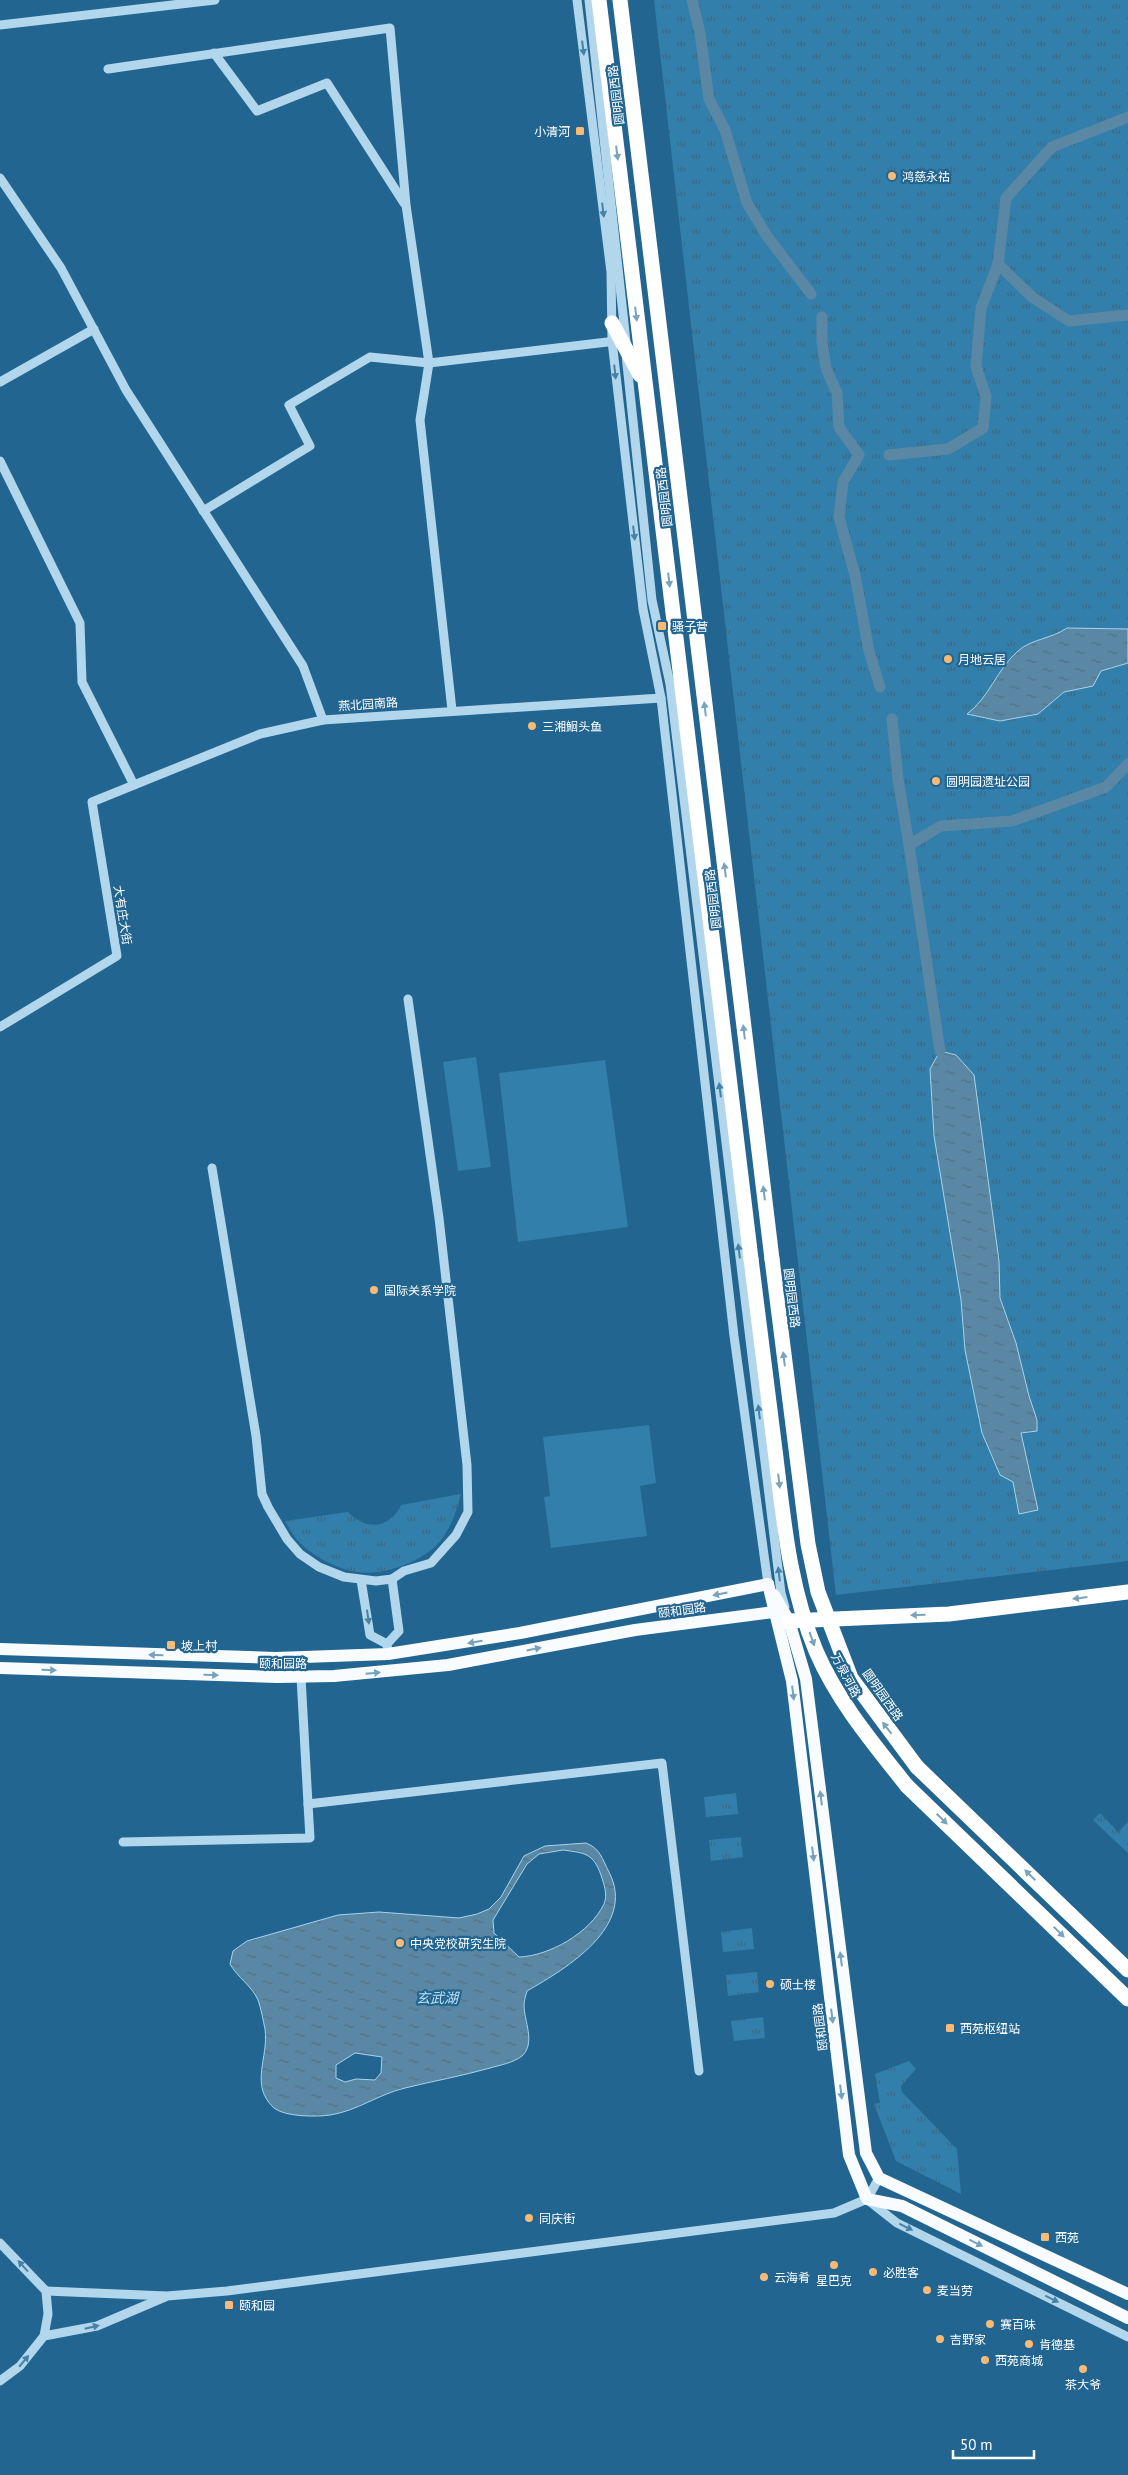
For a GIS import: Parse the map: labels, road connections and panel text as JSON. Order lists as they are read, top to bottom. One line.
{"streets":{"highway":["圆明园西路","万泉河路"],"main road":["颐和园路"],"street":["燕北园南路","大有庄大街"]},"crossings":[["圆明园西路","燕北园南路"],["圆明园西路","颐和园路"],["圆明园西路","万泉河路"],["燕北园南路","大有庄大街"]],"one_way":["万泉河路"],"water":["玄武湖"],"places":{"transit":["小清河","骚子营","坡上村","西苑枢纽站","西苑","颐和园"],"other":["鸿慈永祜","月地云居","三湘鮰头鱼","圆明园遗址公园","国际关系学院","中央党校研究生院","硕士楼","同庆街","星巴克","必胜客","云海肴","麦当劳","赛百味","吉野家","肯德基","西苑商城","茶大爷"]},"scale_bar":"50 m"}
